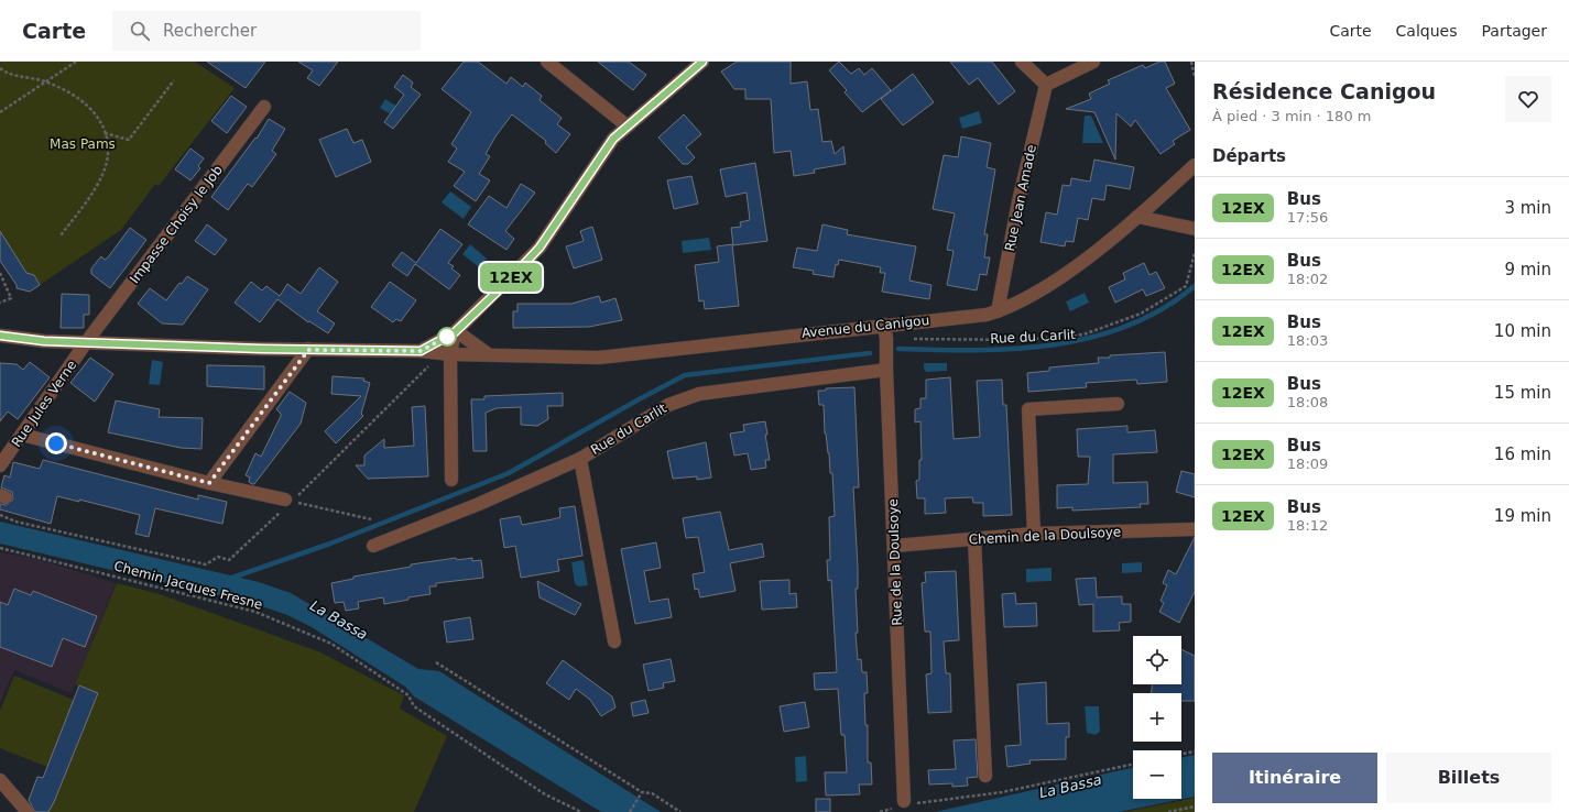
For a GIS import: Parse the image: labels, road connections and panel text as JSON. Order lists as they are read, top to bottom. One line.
{"streets":{"street":["Rue Jean Amade","Impasse Choisy le Job","Avenue du Canigou","Rue du Carlit","Rue Jules Verne","Chemin de la Doulsoye","Rue de la Doulsoye"],"path":["Chemin Jacques Fresne"]},"crossings":[["Rue Jean Amade","Avenue du Canigou"],["Impasse Choisy le Job","Avenue du Canigou"],["Impasse Choisy le Job","Rue Jules Verne"],["Avenue du Canigou","Rue Jules Verne"],["Avenue du Canigou","Rue de la Doulsoye"],["Rue du Carlit","Rue de la Doulsoye"],["Chemin de la Doulsoye","Rue de la Doulsoye"]],"water":["La Bassa"],"parks":["Mas Pams"],"lines":["bus line 12EX"],"page":{"header":"Carte","search":"Rechercher","nav":["Carte","Calques","Partager"],"on_map":"12EX","heading":[["Résidence Canigou","À pied · 3 min · 180 m"],"Départs"],"list":[{"mark":"12EX","name":"Bus","note":"17:56","value":"3 min"},{"mark":"12EX","name":"Bus","note":"18:02","value":"9 min"},{"mark":"12EX","name":"Bus","note":"18:03","value":"10 min"},{"mark":"12EX","name":"Bus","note":"18:08","value":"15 min"},{"mark":"12EX","name":"Bus","note":"18:09","value":"16 min"},{"mark":"12EX","name":"Bus","note":"18:12","value":"19 min"}],"map_buttons":["+","−"],"buttons":["Itinéraire","Billets"]}}
